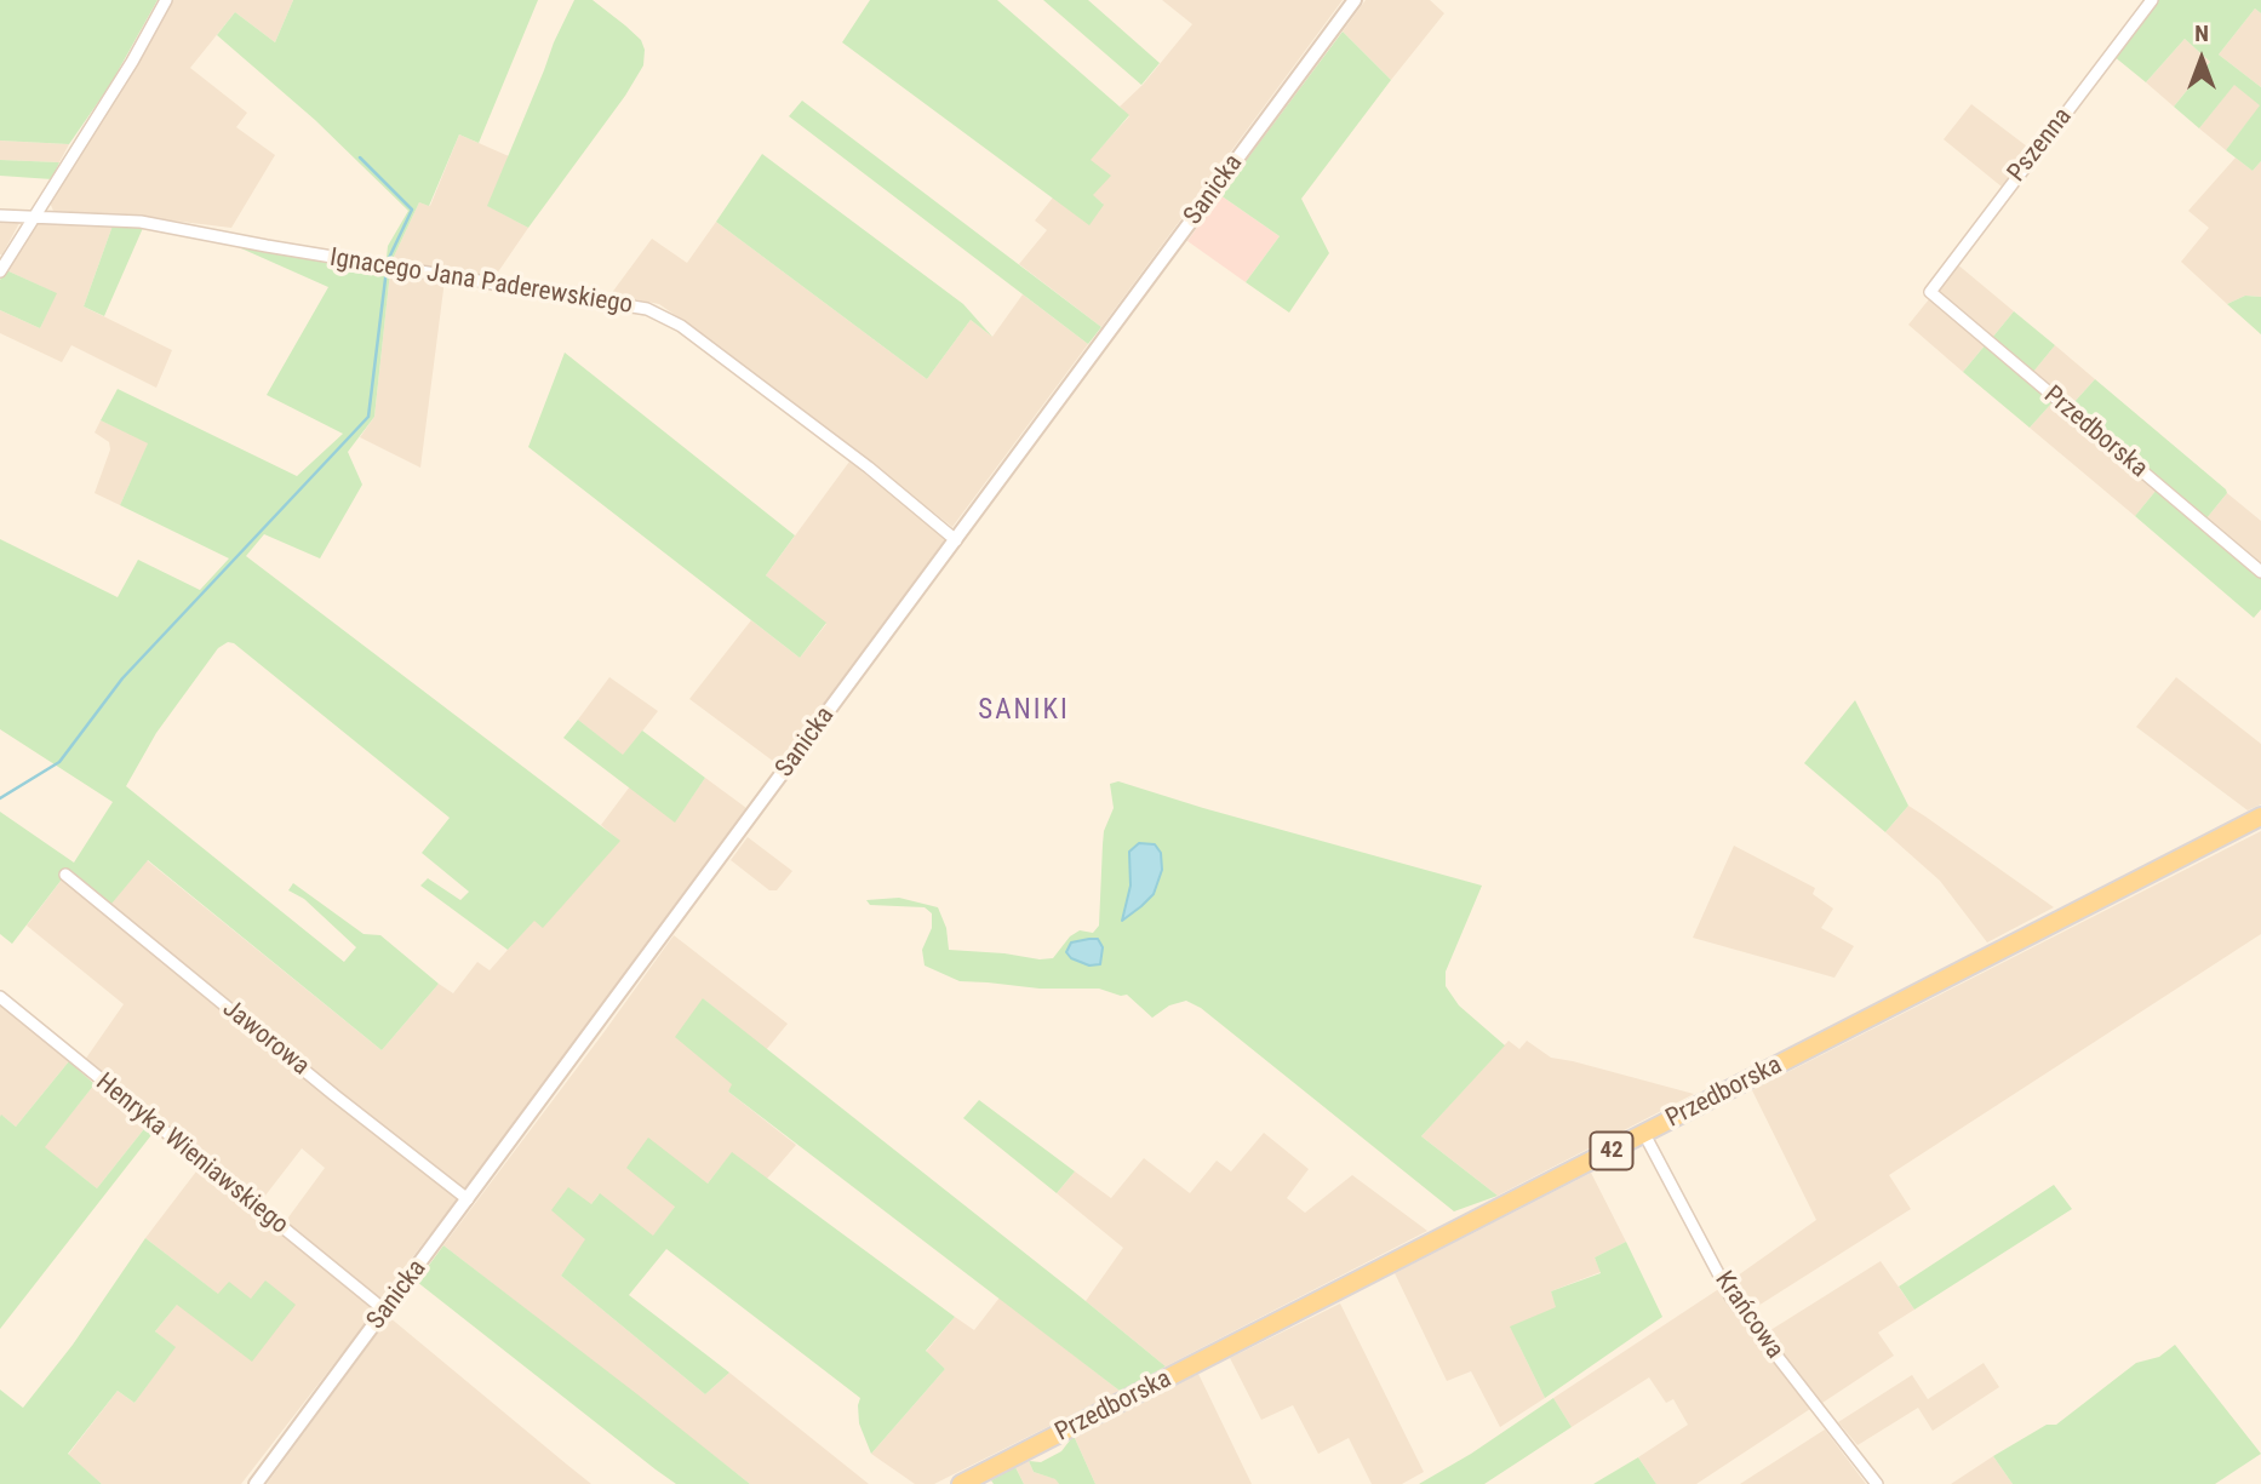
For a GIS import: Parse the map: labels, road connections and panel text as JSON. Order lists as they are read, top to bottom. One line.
{"streets":{"main road":["Przedborska","42"],"street":["Pszenna","Sanicka","Ignacego Jana Paderewskiego","Jaworowa","Henryka Wieniawskiego","Krańcowa"]},"crossings":[["Pszenna","Przedborska"],["Sanicka","Ignacego Jana Paderewskiego"],["Sanicka","Jaworowa"],["Sanicka","Henryka Wieniawskiego"],["Przedborska","Krańcowa"]],"districts":["SANIKI"],"north":"top"}
